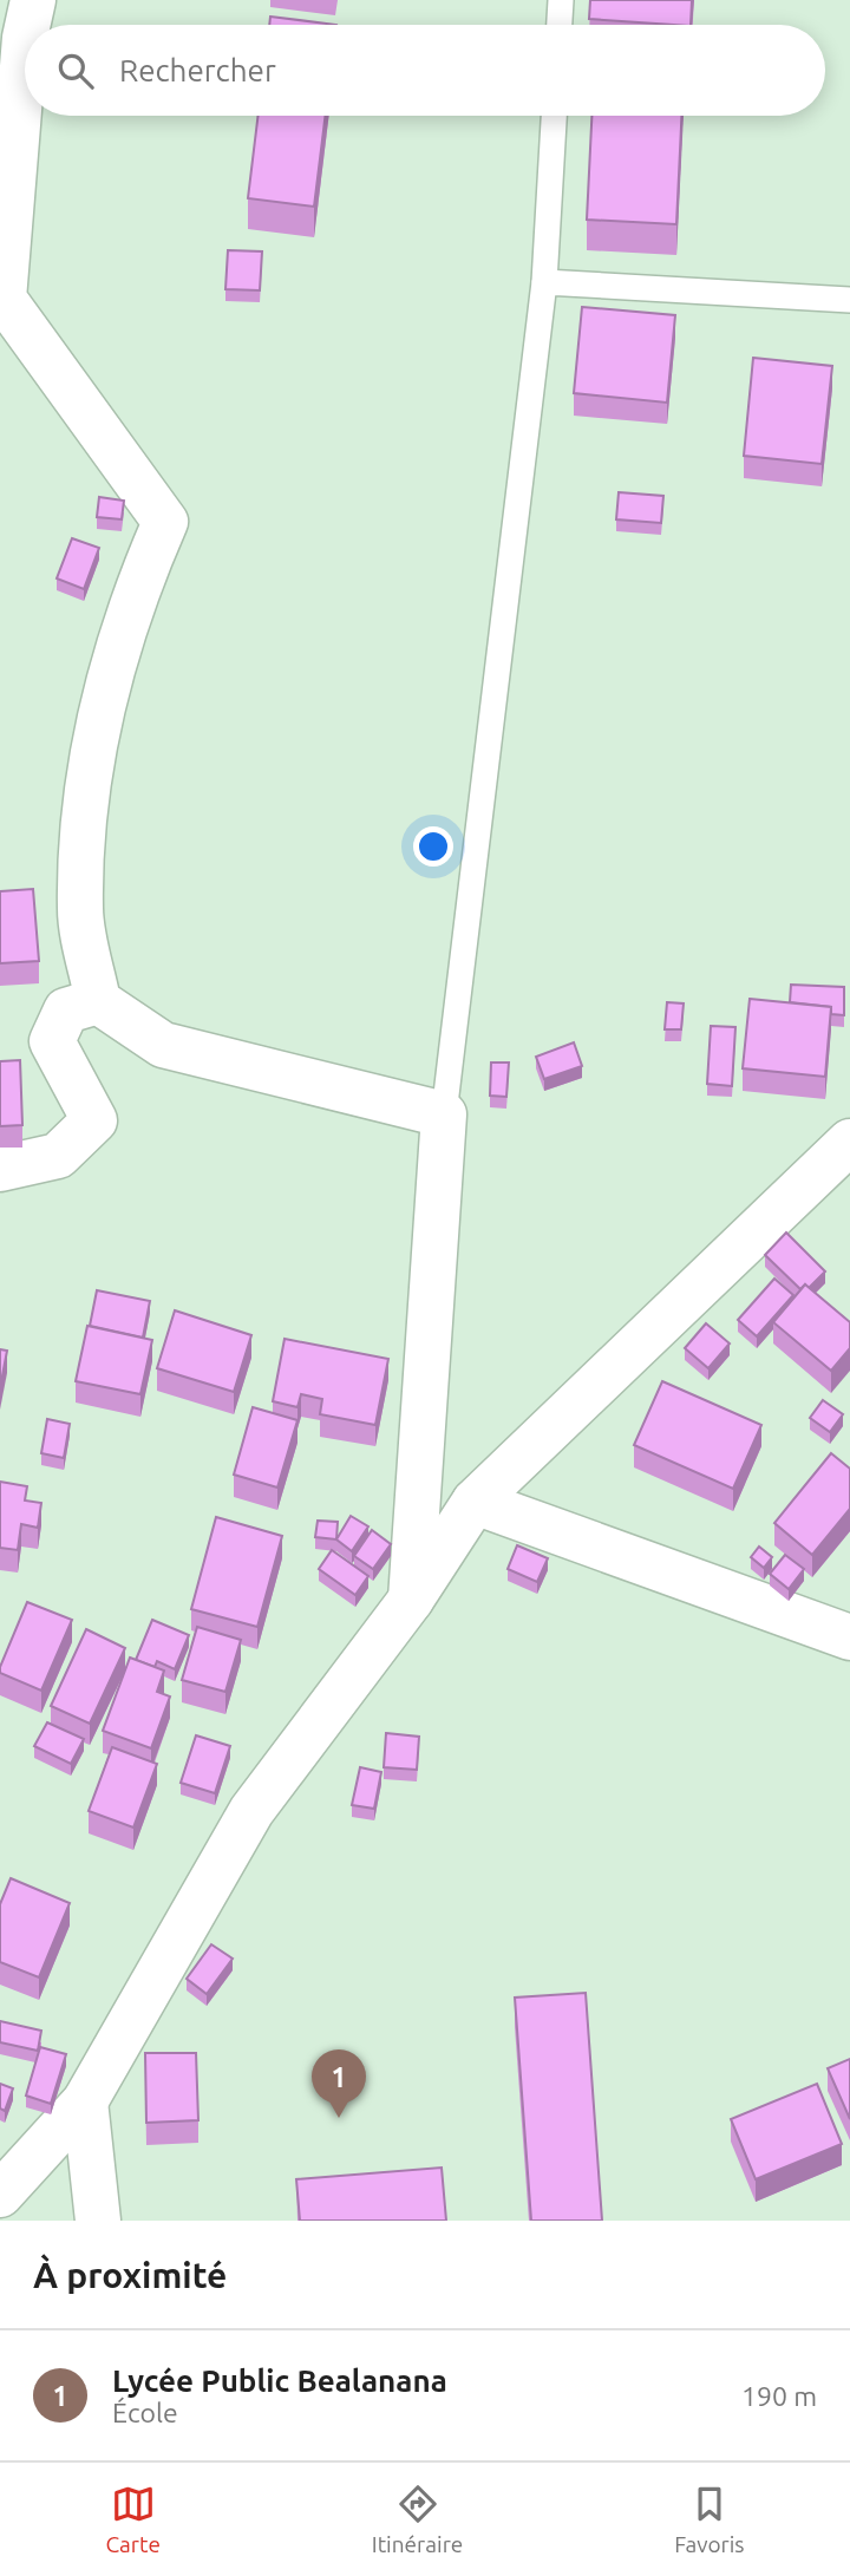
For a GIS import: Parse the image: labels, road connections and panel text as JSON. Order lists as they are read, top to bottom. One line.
{"page":{"search":"Rechercher","pins":"1","heading":"À proximité","list":[{"mark":"1","name":"Lycée Public Bealanana","note":"École","value":"190 m"}],"nav":["Carte","Itinéraire","Favoris"]}}
